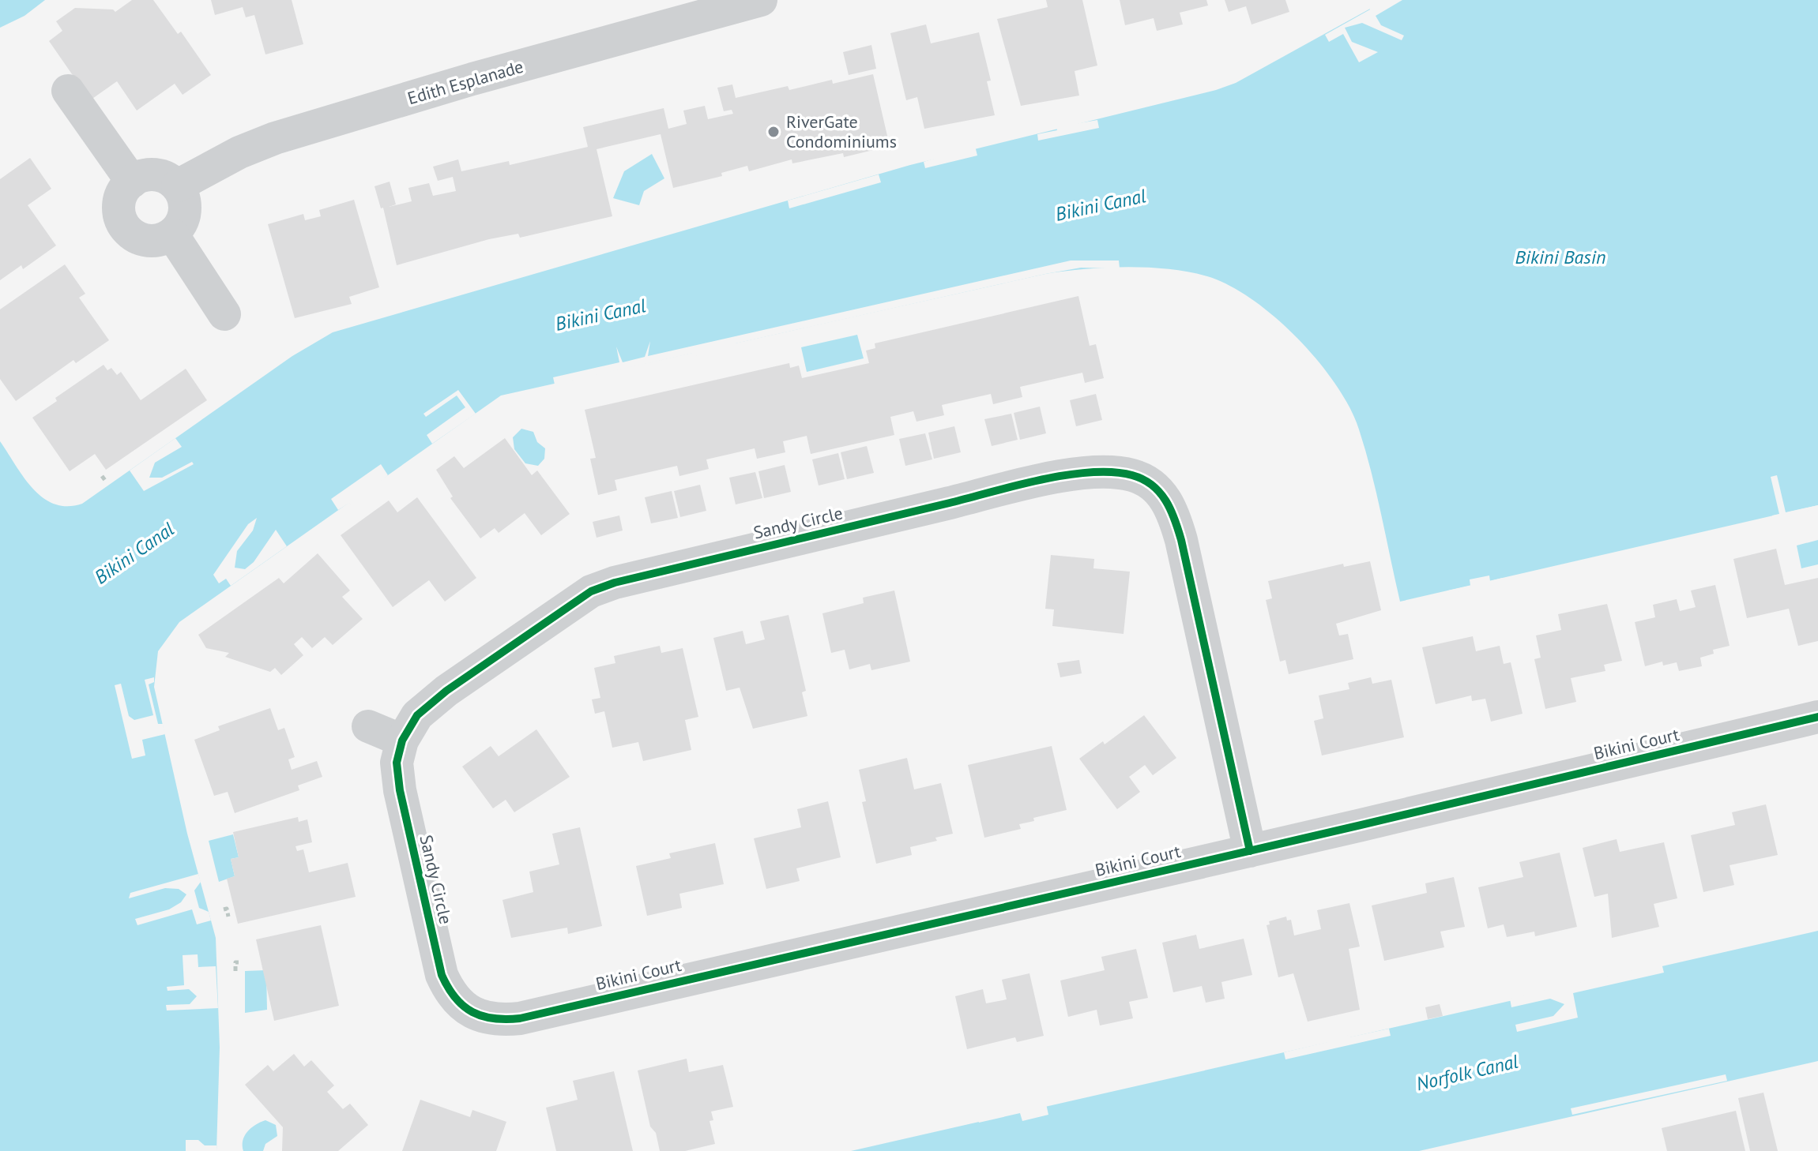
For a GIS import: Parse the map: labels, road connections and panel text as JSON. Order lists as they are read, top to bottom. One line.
{"streets":{"street":["Edith Esplanade","Sandy Circle","Bikini Court"]},"crossings":[["Sandy Circle","Bikini Court"]],"water":["Bikini Canal","Bikini Basin","Norfolk Canal"],"places":["RiverGate Condominiums"]}
